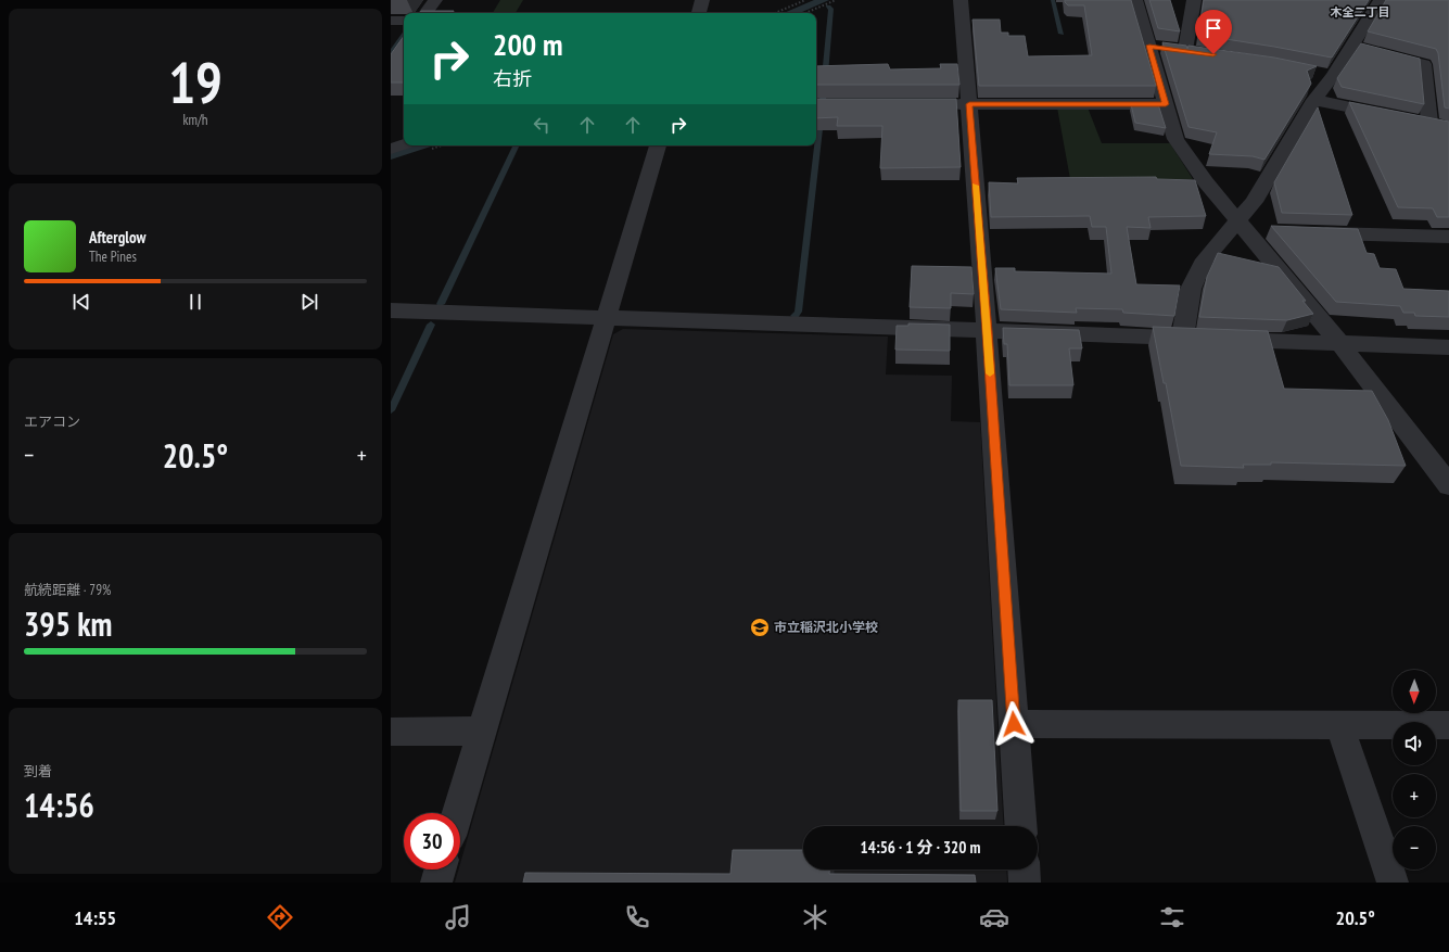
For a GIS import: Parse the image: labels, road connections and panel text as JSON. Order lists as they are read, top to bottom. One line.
{"districts":["木全二丁目"],"places":{"school or university":["市立稲沢北小学校"]},"north":"bottom","page":{"tile":[["19","km/h"],"エアコン",["航続距離 · 79%","395 km"],["到着","14:56"]],"turn":["200 m","右折"],"song":["Afterglow","The Pines"],"heat":["−","20.5°","+"],"map_buttons":["+","−"],"limit":"30","trip":"14:56 · 1 分 · 320 m","tabs":["14:55","20.5°"]}}
